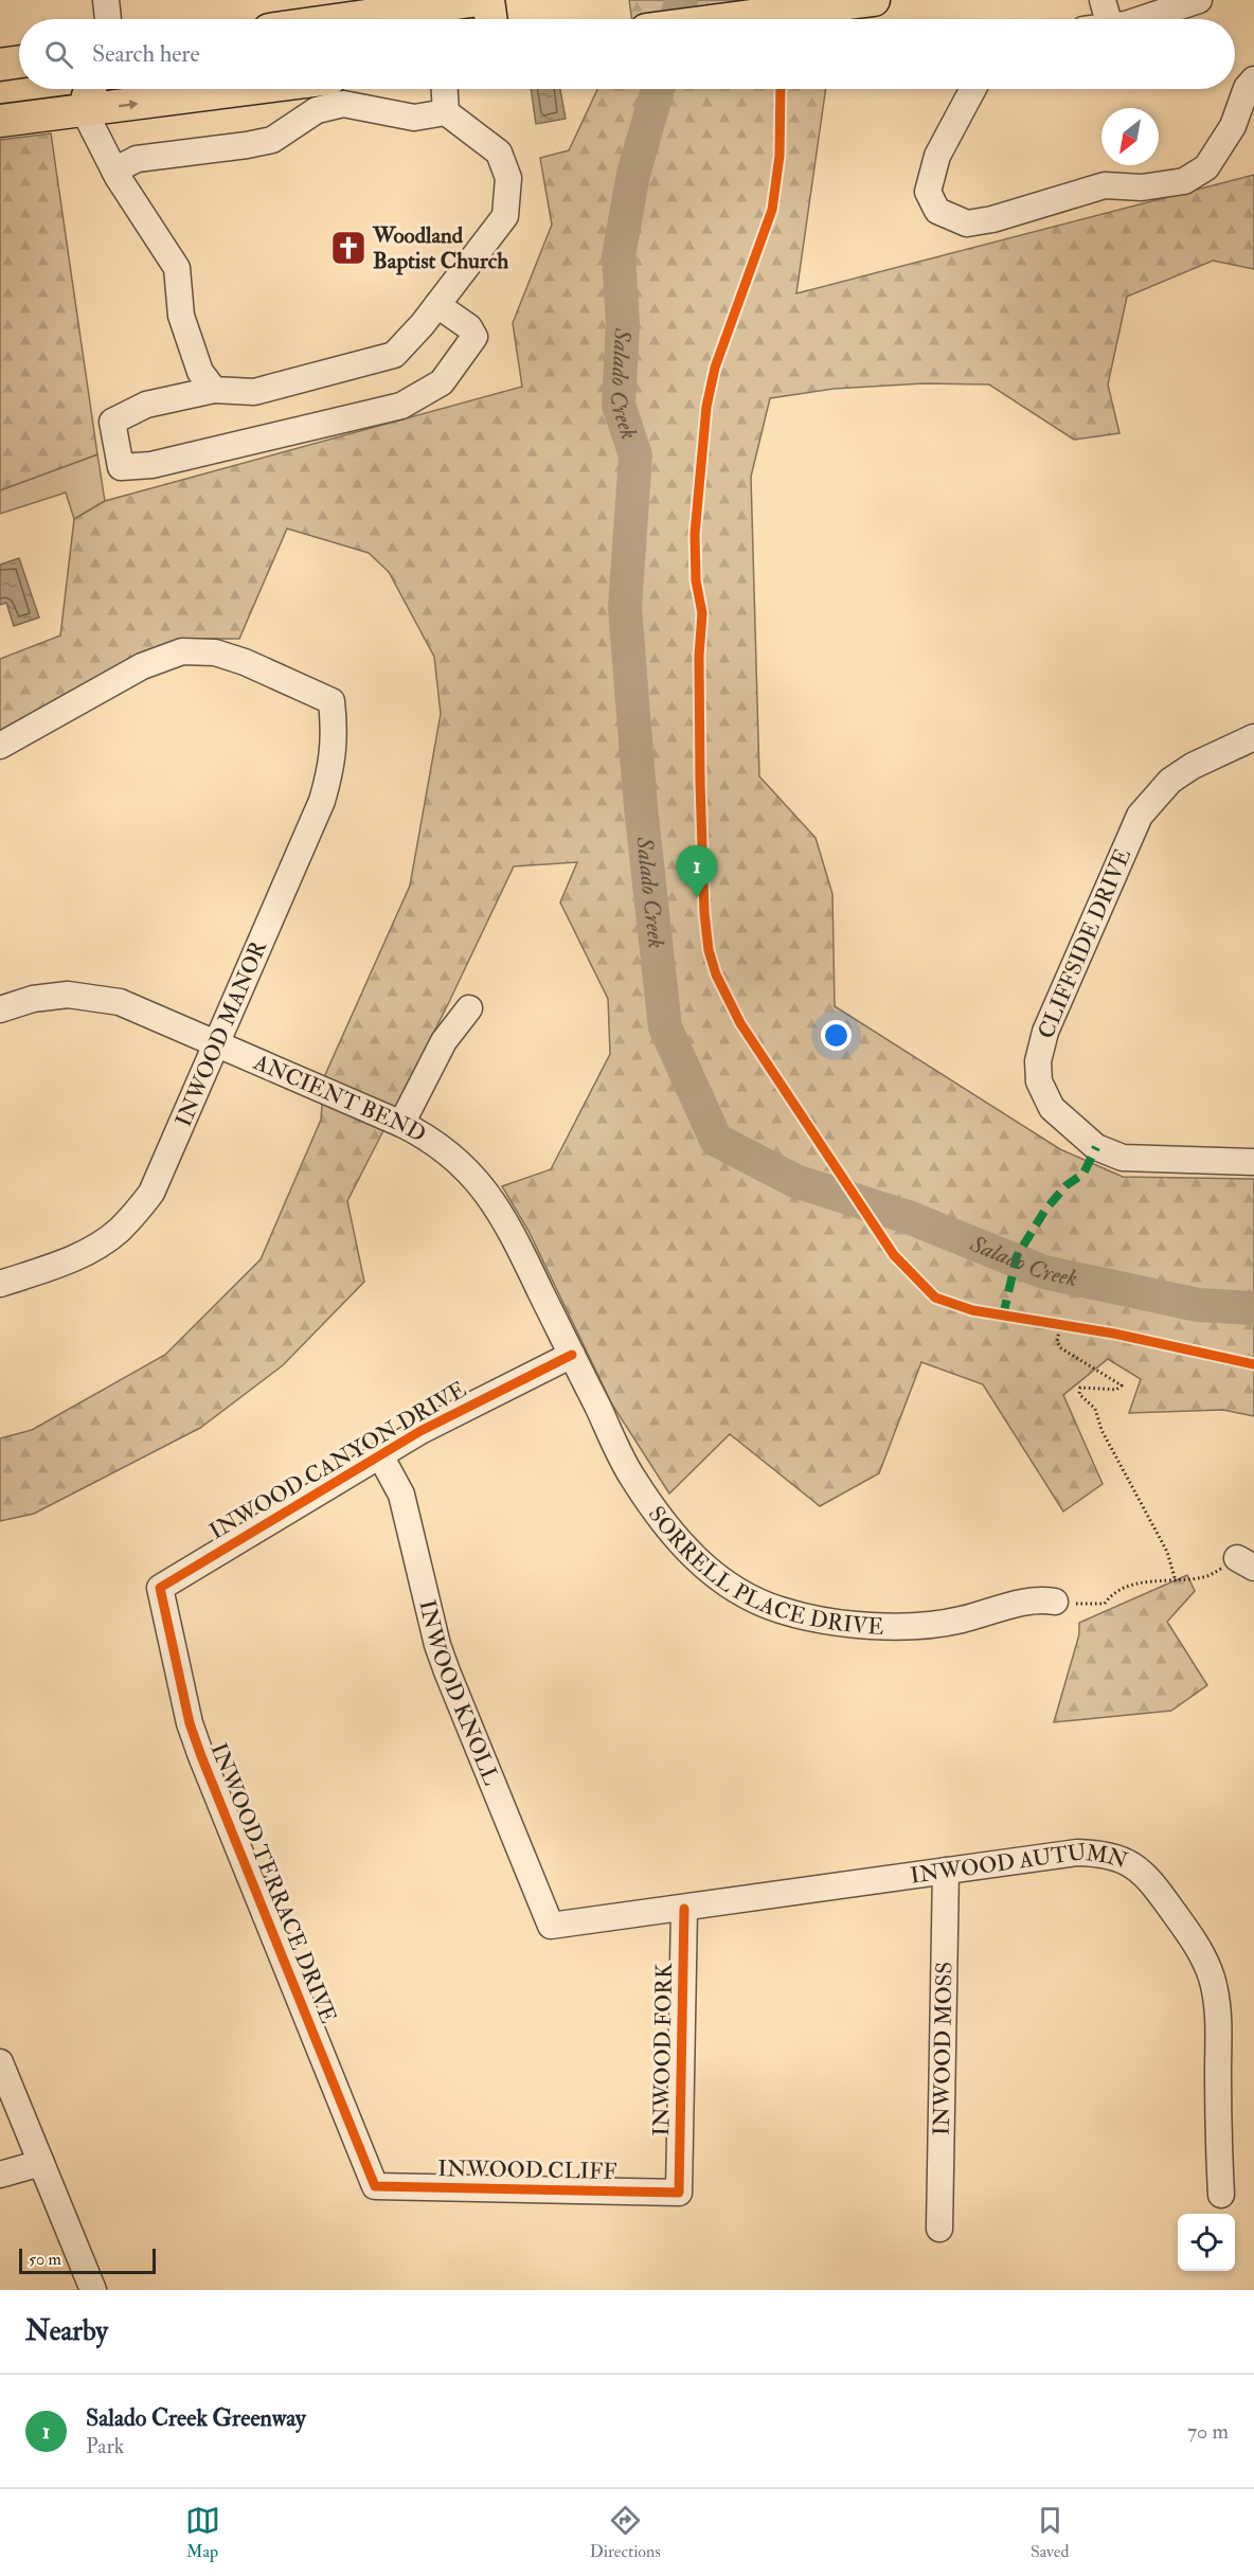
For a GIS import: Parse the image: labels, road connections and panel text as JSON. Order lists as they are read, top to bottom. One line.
{"streets":{"street":["CLIFFSIDE DRIVE","INWOOD MANOR","ANCIENT BEND","INWOOD CANYON DRIVE","SORRELL PLACE DRIVE","INWOOD KNOLL","INWOOD AUTUMN","INWOOD TERRACE DRIVE","INWOOD FORK","INWOOD MOSS","INWOOD CLIFF"]},"crossings":[["INWOOD MANOR","ANCIENT BEND"],["ANCIENT BEND","INWOOD CANYON DRIVE"],["ANCIENT BEND","SORRELL PLACE DRIVE"],["INWOOD CANYON DRIVE","SORRELL PLACE DRIVE"],["INWOOD CANYON DRIVE","INWOOD KNOLL"],["INWOOD CANYON DRIVE","INWOOD TERRACE DRIVE"],["INWOOD KNOLL","INWOOD AUTUMN"],["INWOOD AUTUMN","INWOOD FORK"],["INWOOD AUTUMN","INWOOD MOSS"],["INWOOD TERRACE DRIVE","INWOOD CLIFF"],["INWOOD FORK","INWOOD CLIFF"]],"water":["Salado Creek"],"places":{"church":["Woodland Baptist Church"]},"scale_bar":"50 m","north":"bottom left","page":{"search":"Search here","pins":"1","scale":"50 m","heading":"Nearby","list":[{"mark":"1","name":"Salado Creek Greenway","note":"Park","value":"70 m"}],"nav":["Map","Directions","Saved"]}}
